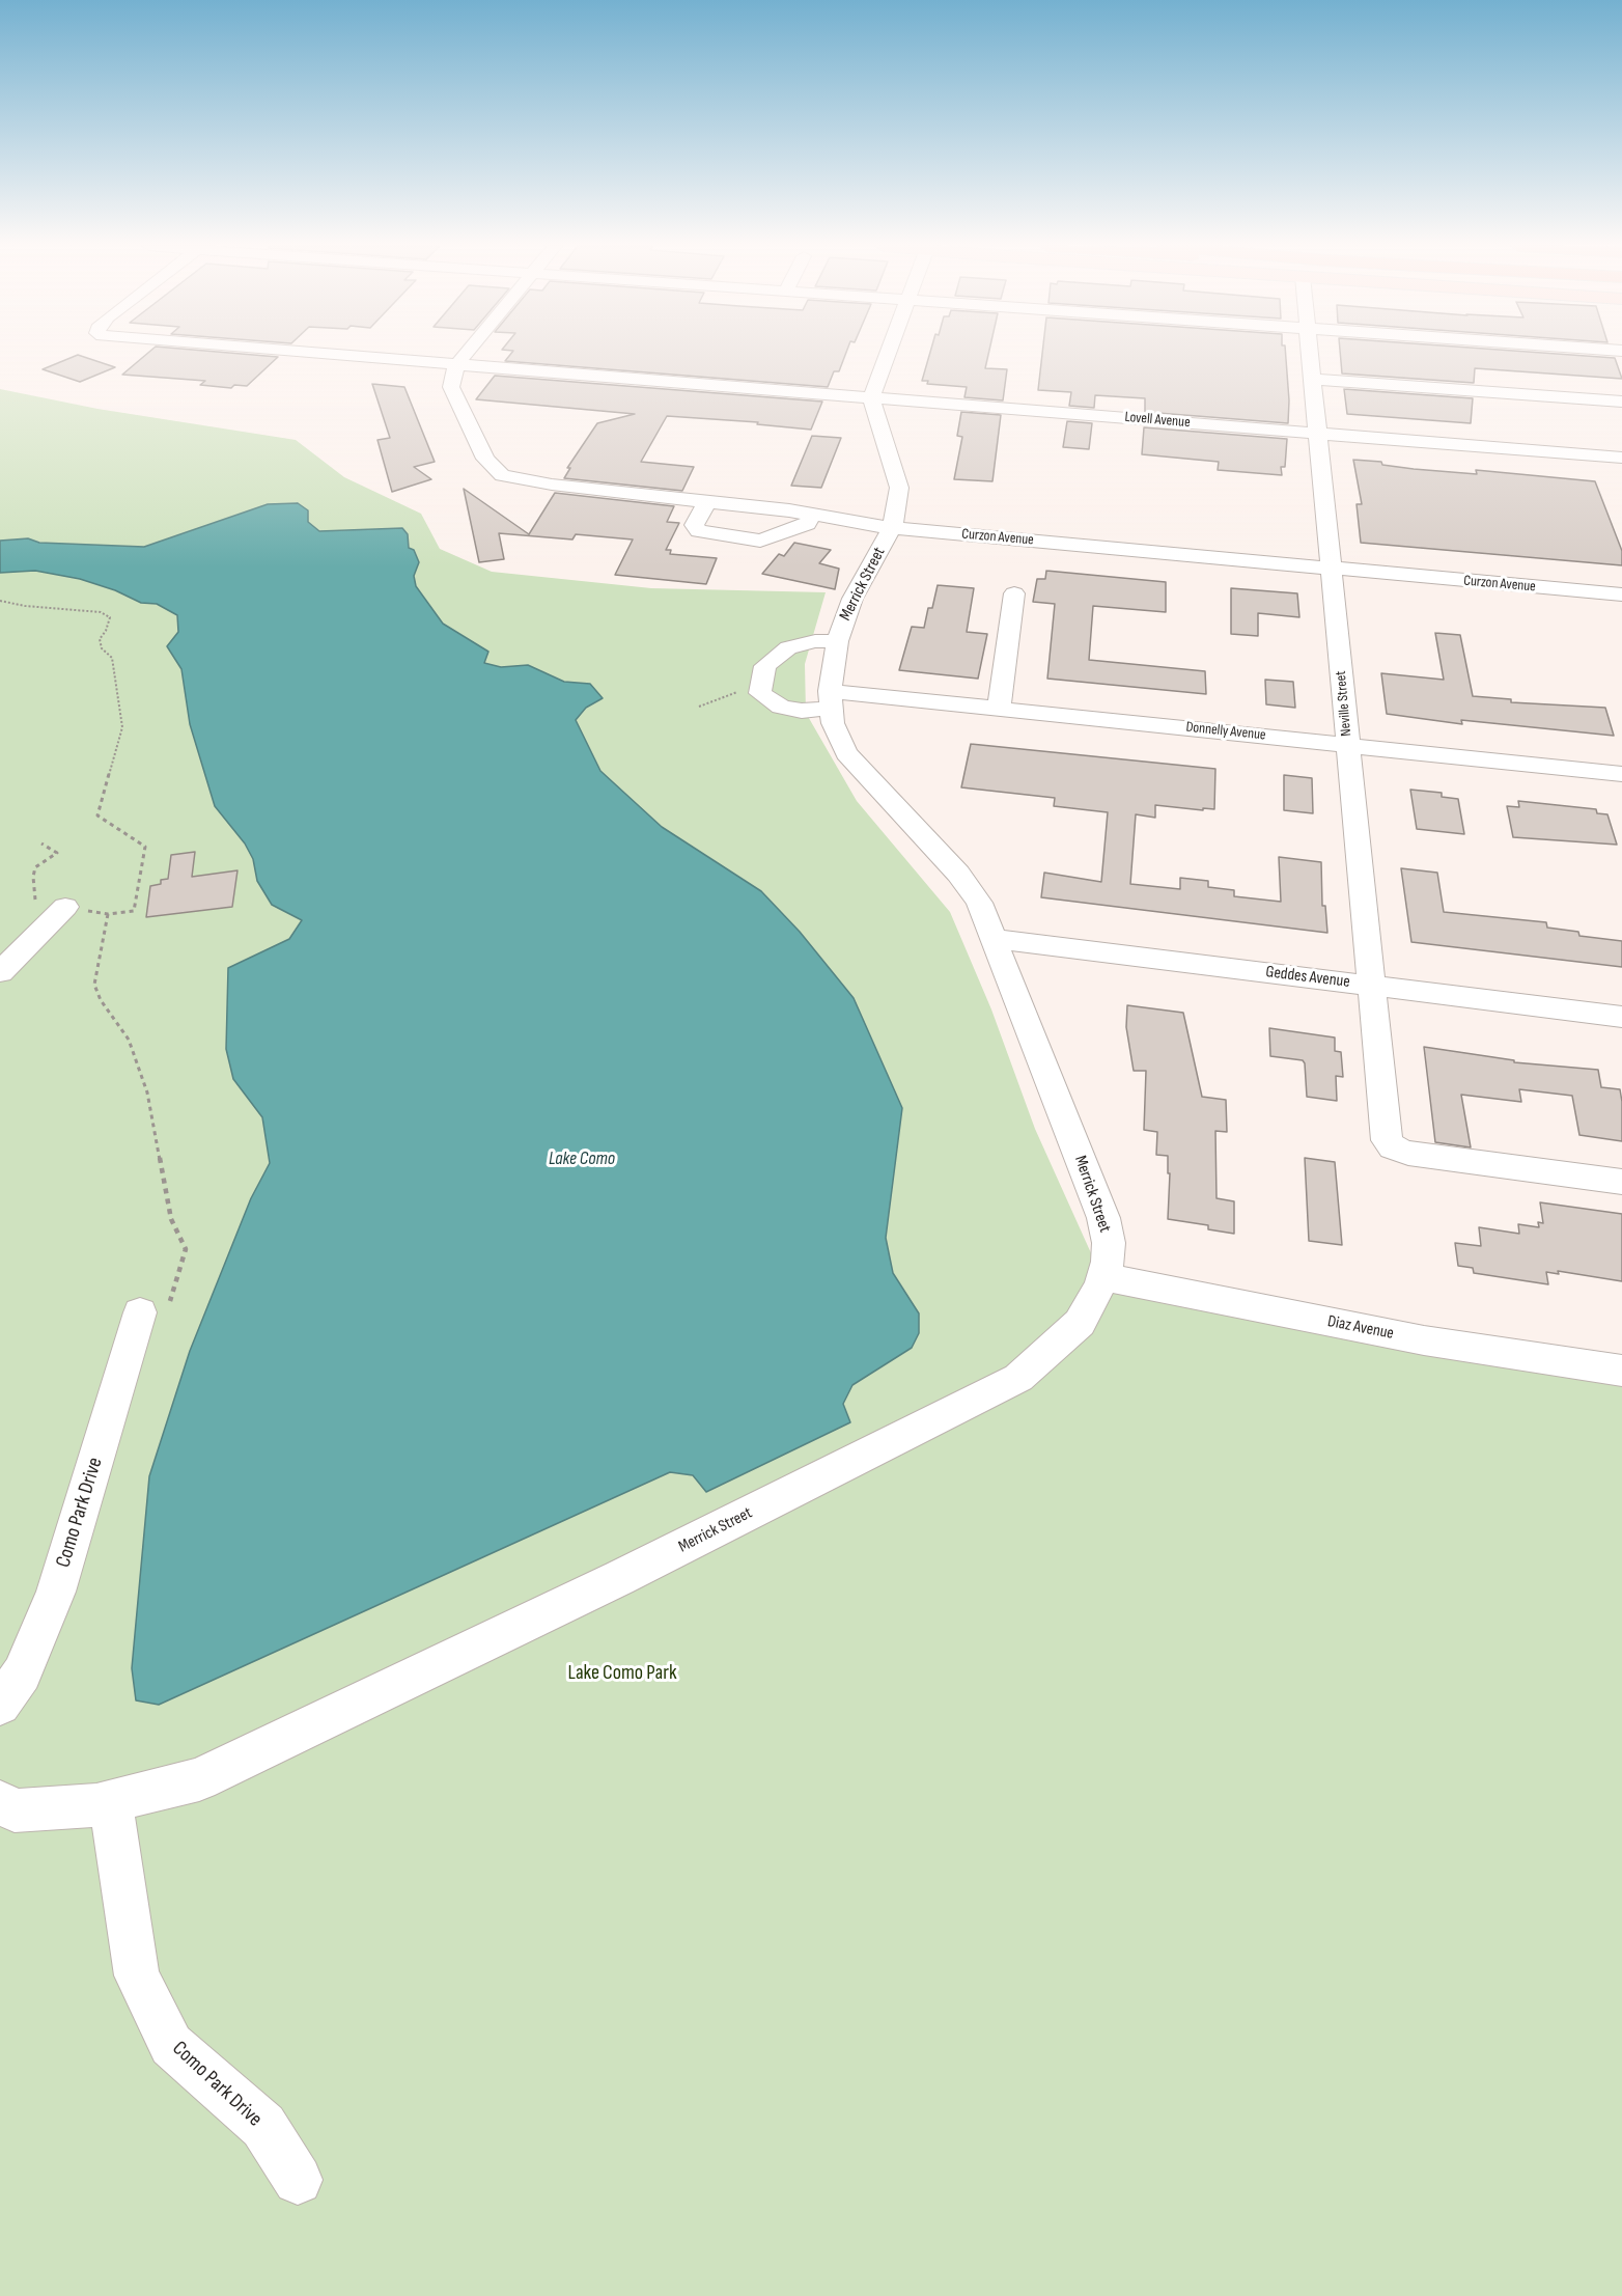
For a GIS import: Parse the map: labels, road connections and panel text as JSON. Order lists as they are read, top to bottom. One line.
{"streets":{"street":["Lovell Avenue","Curzon Avenue","Merrick Street","Neville Street","Donnelly Avenue","Geddes Avenue","Diaz Avenue","Como Park Drive"]},"crossings":[["Lovell Avenue","Curzon Avenue"],["Lovell Avenue","Merrick Street"],["Lovell Avenue","Neville Street"],["Curzon Avenue","Merrick Street"],["Curzon Avenue","Neville Street"],["Merrick Street","Donnelly Avenue"],["Merrick Street","Geddes Avenue"],["Merrick Street","Diaz Avenue"],["Merrick Street","Como Park Drive"],["Neville Street","Donnelly Avenue"],["Neville Street","Geddes Avenue"]],"water":["Lake Como"],"parks":["Lake Como Park"]}
